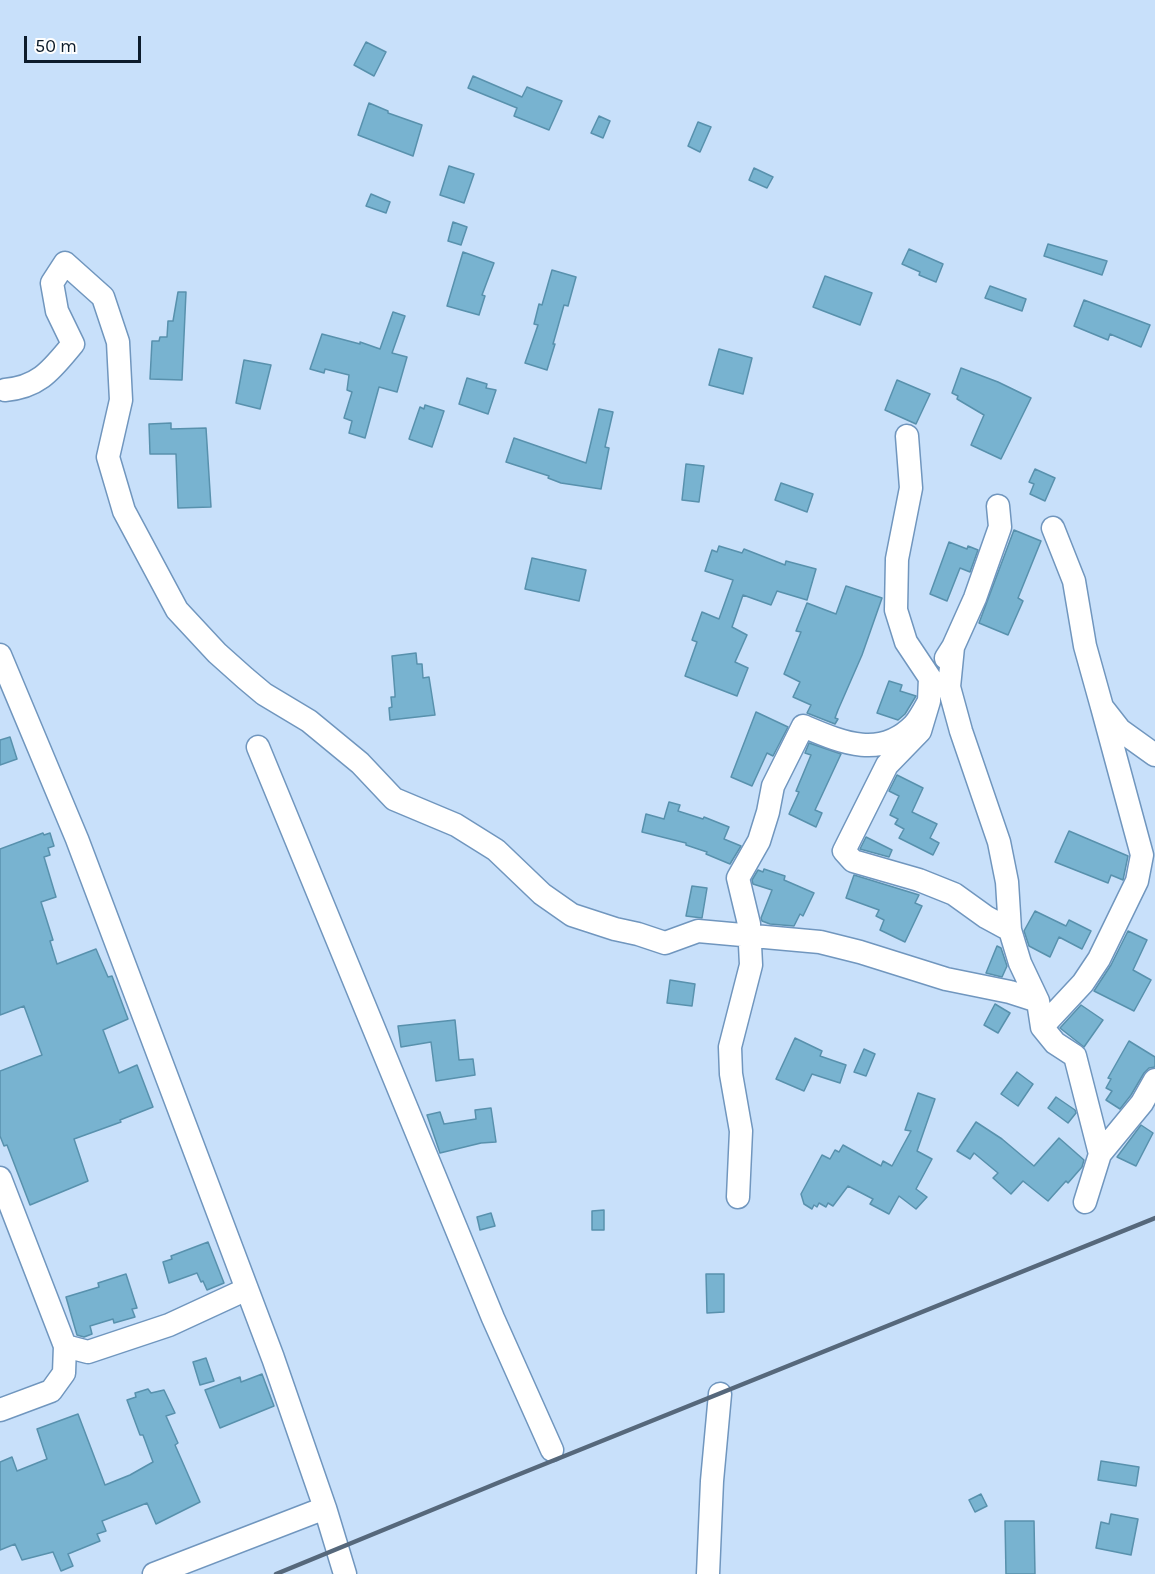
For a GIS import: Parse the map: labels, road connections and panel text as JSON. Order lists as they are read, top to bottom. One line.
{"scale_bar":"50 m"}
